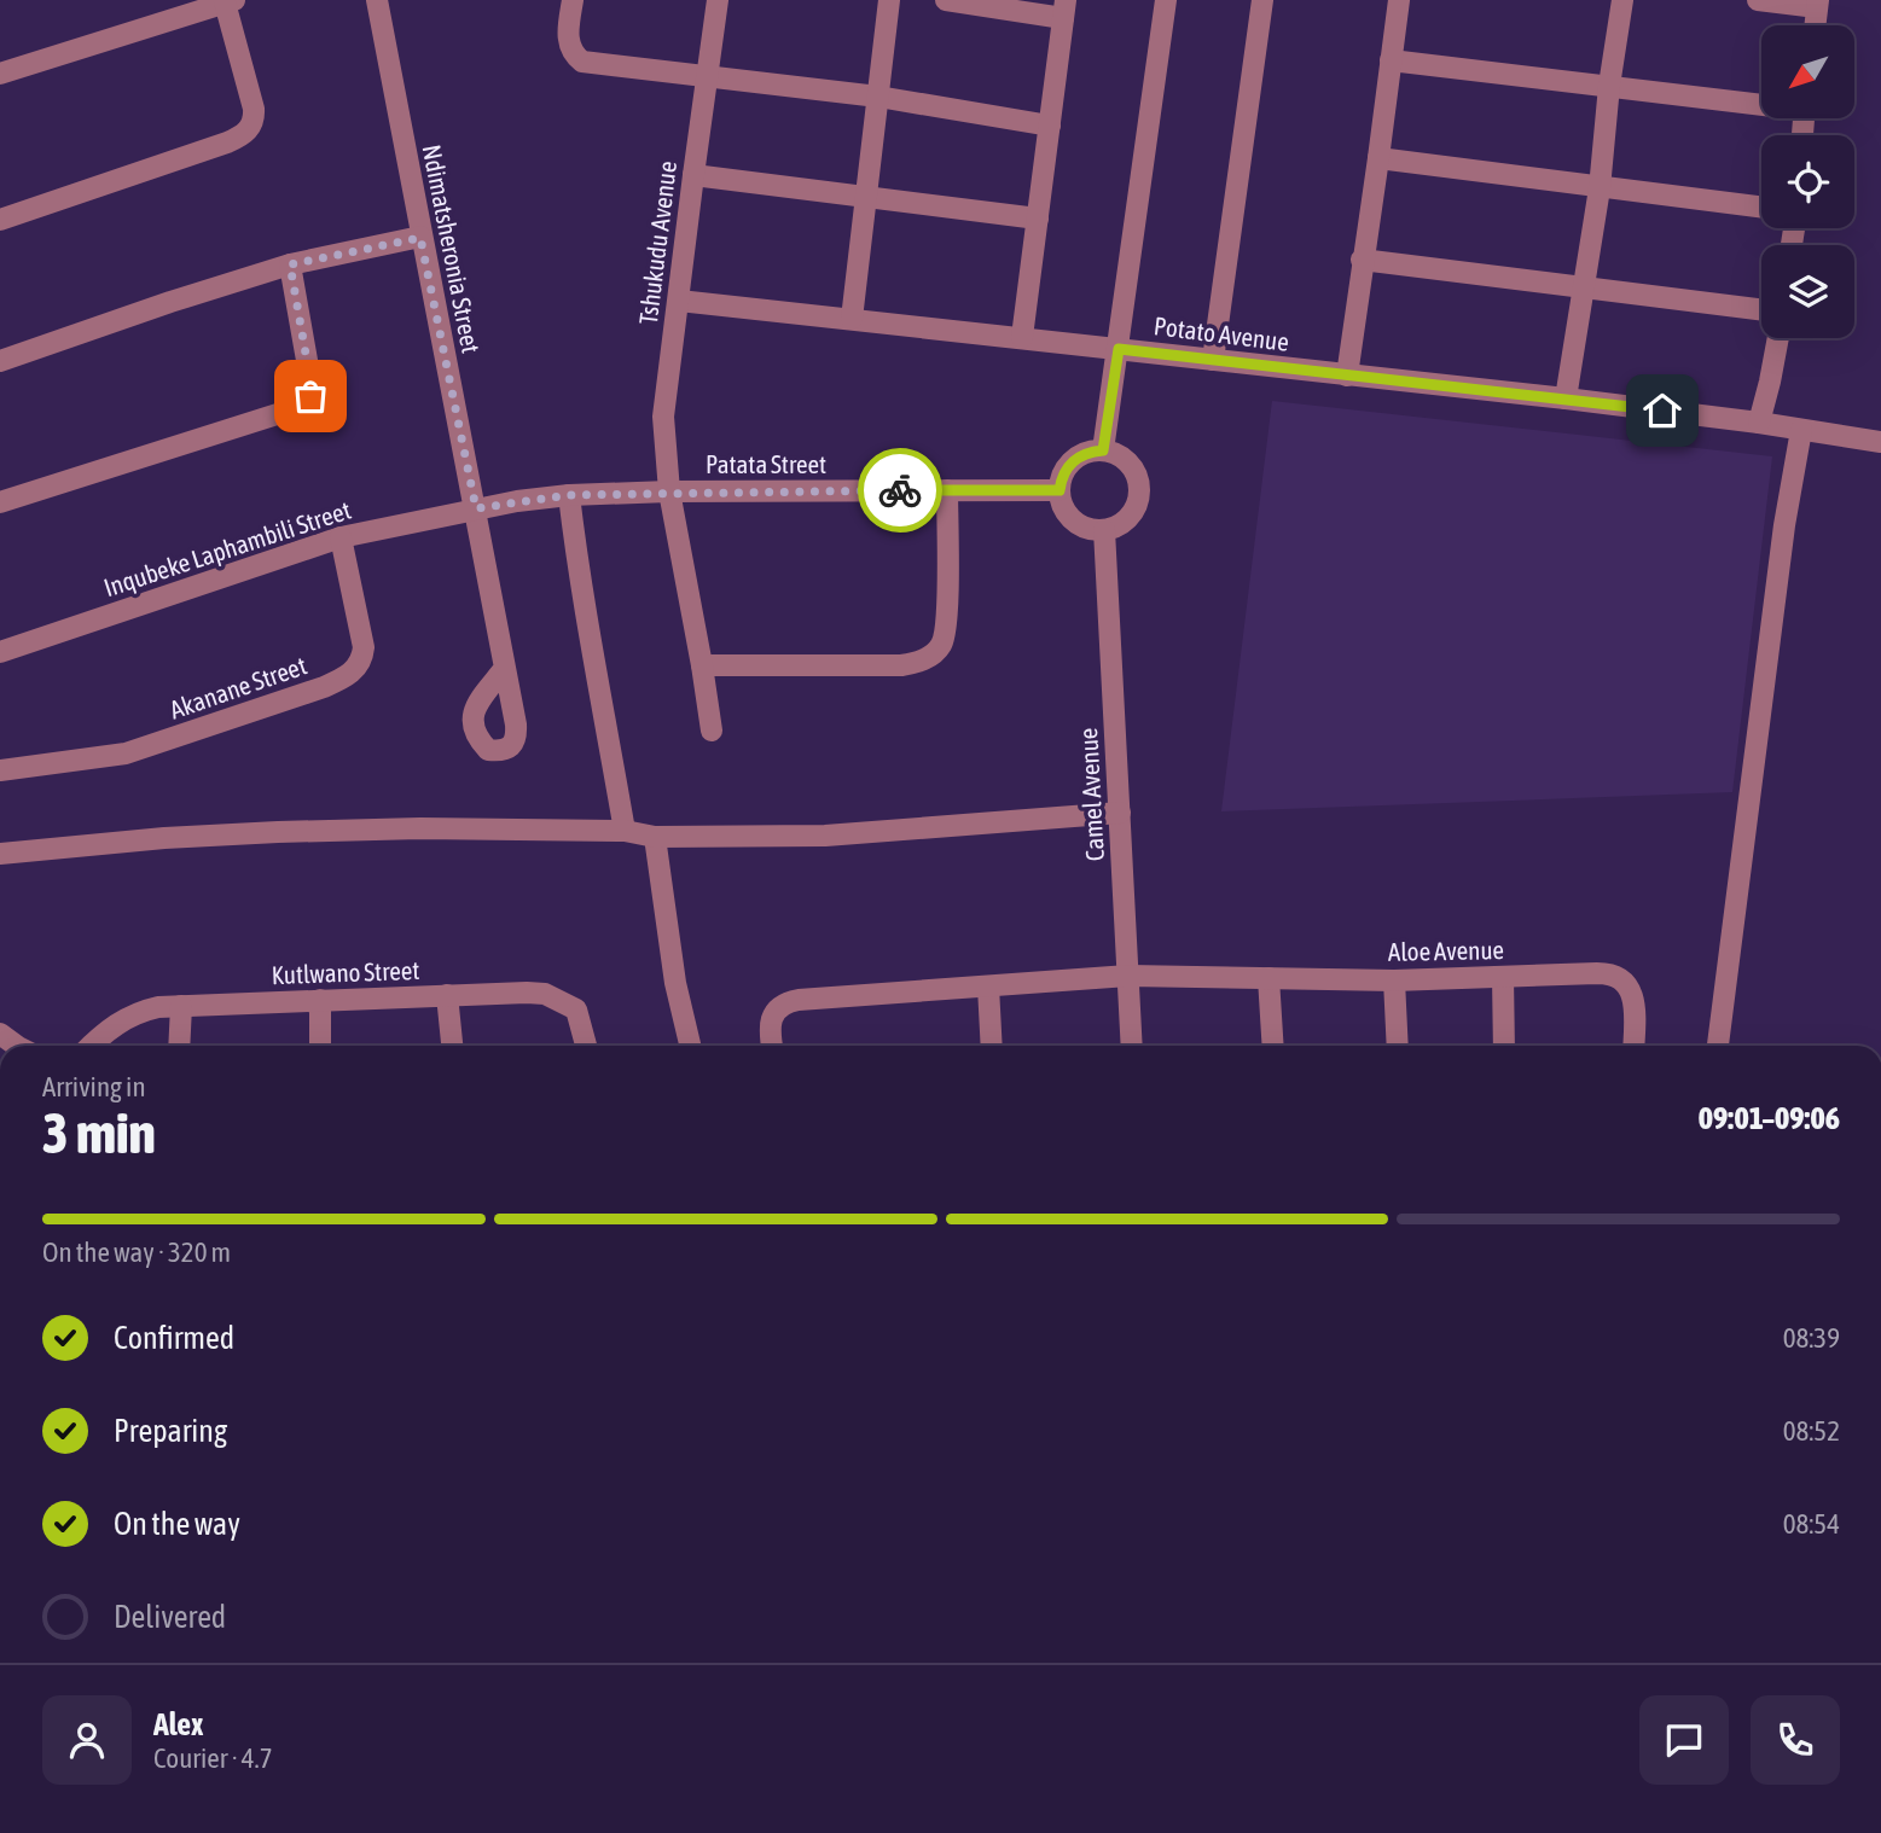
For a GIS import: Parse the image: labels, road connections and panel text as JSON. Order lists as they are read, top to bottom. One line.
{"streets":{"street":["Tshukudu Avenue","Ndimatsheronia Street","Potato Avenue","Patata Street","Inqubeke Laphambili Street","Akanane Street","Camel Avenue","Aloe Avenue","Kutlwano Street"]},"crossings":[["Tshukudu Avenue","Potato Avenue"],["Tshukudu Avenue","Patata Street"],["Ndimatsheronia Street","Patata Street"],["Ndimatsheronia Street","Inqubeke Laphambili Street"],["Patata Street","Inqubeke Laphambili Street"],["Patata Street","Camel Avenue"],["Inqubeke Laphambili Street","Akanane Street"],["Camel Avenue","Aloe Avenue"]],"north":"bottom left","page":{"heading":["3 min","Arriving in","09:01–09:06"],"panel":["Alex","Courier · 4.7"],"bar":"On the way · 320 m","list":[["Confirmed","08:39"],["Preparing","08:52"],["On the way","08:54"],"Delivered"]}}
